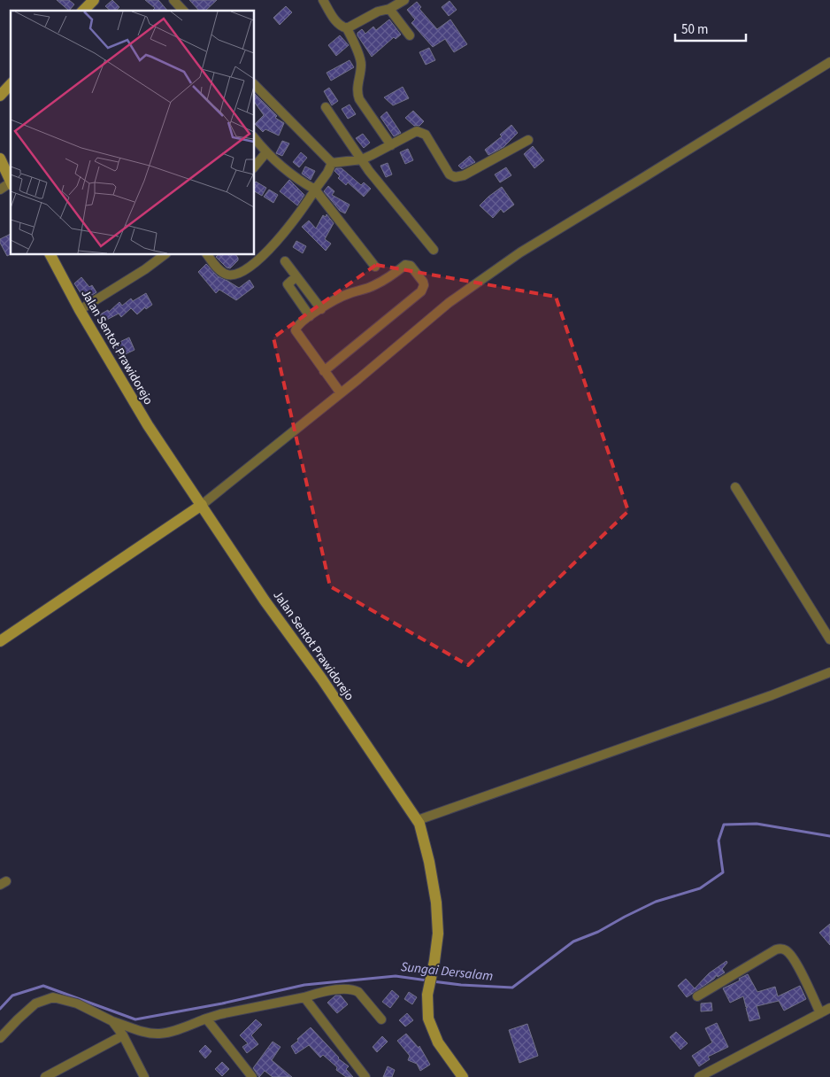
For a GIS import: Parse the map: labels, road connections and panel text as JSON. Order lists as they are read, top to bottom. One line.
{"streets":{"main road":["Jalan Sentot Prawidorejo"]},"water":["Sungai Dersalam"],"scale_bar":"50 m"}
